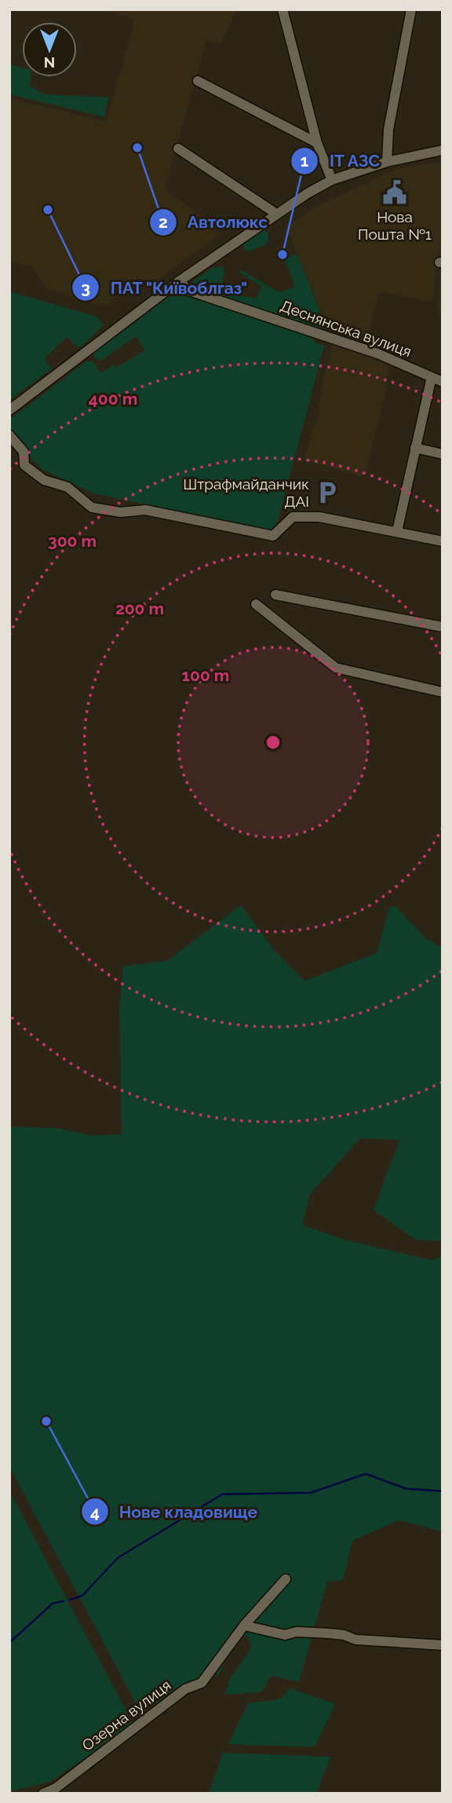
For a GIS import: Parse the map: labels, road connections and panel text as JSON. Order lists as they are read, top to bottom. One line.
{"streets":{"street":["Деснянська вулиця","Озерна вулиця"]},"places":{"other":["Автолюкс","ПАТ \"Київоблгаз\"","ІТ АЗС","Нове кладовище"],"public building":["Нова Пошта №1"],"parking":["Штрафмайданчик ДАІ"]},"north":"bottom","rings":["400 m","300 m","200 m","100 m"]}
